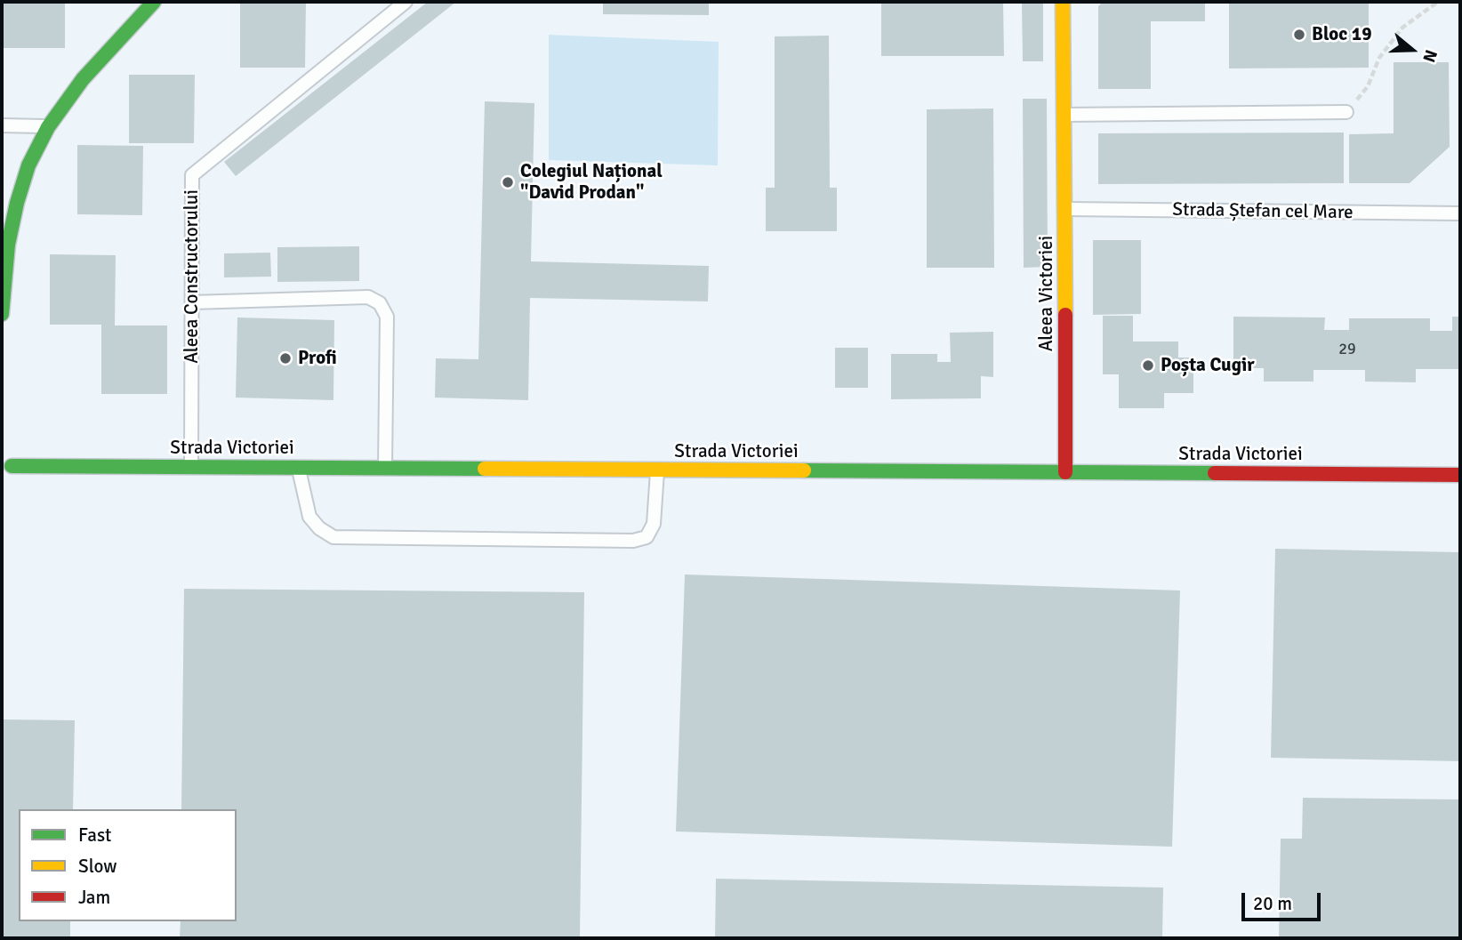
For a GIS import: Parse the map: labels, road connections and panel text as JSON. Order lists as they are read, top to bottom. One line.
{"streets":{"main road":["Aleea Victoriei","Strada Victoriei"],"lane":["Strada Ștefan cel Mare","Aleea Constructorului"]},"crossings":[["Strada Ștefan cel Mare","Aleea Victoriei"],["Aleea Constructorului","Strada Victoriei"],["Aleea Victoriei","Strada Victoriei"]],"places":["Bloc 19","Colegiul Național \"David Prodan\"","Profi","Poșta Cugir"],"house_numbers":["29"],"legend":["Fast","Slow","Jam"],"scale_bar":"20 m","north":"right"}
